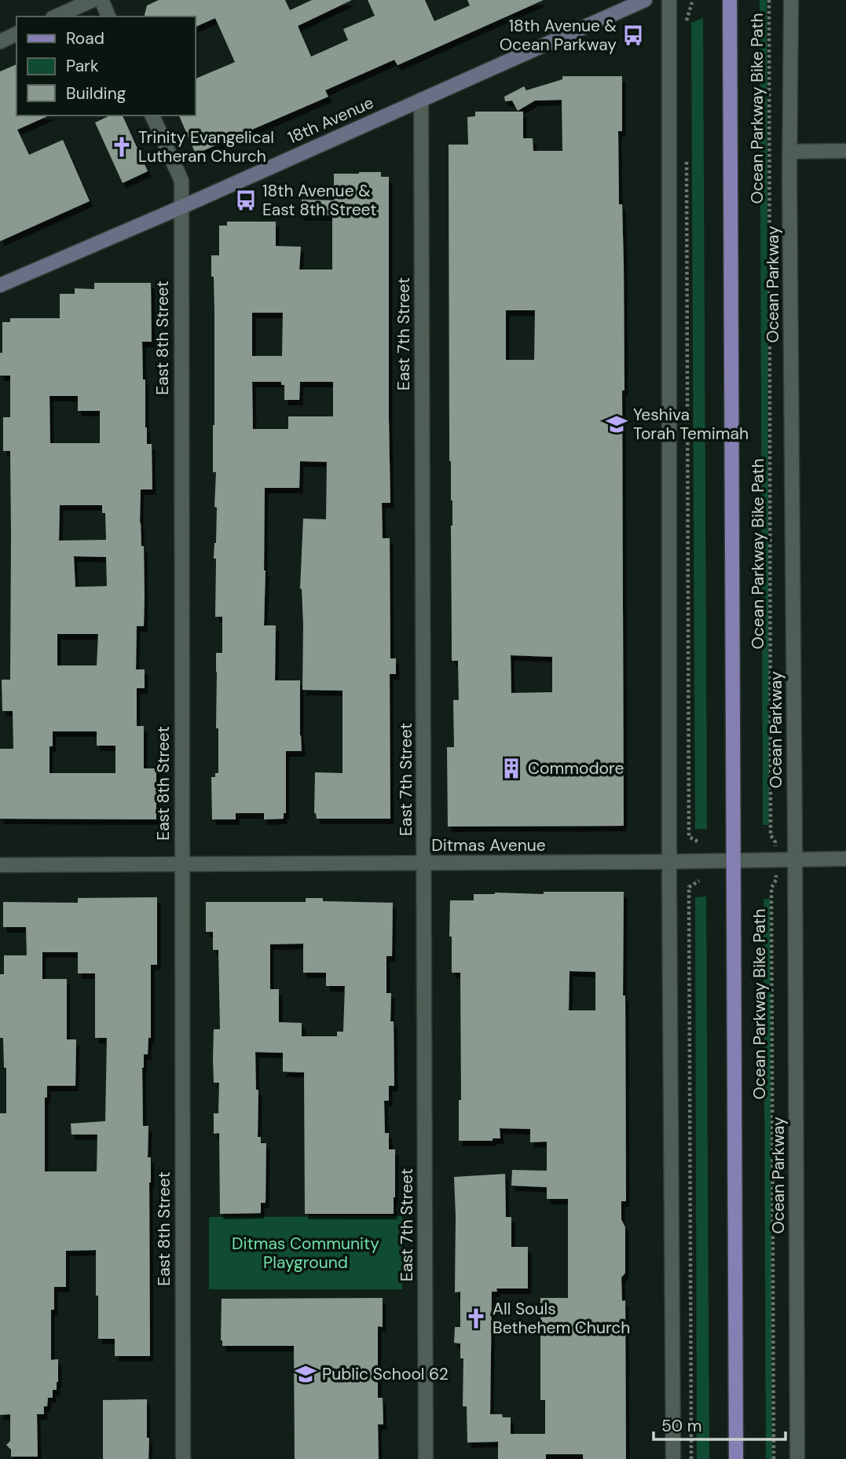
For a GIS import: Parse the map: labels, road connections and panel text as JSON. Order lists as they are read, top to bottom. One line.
{"streets":{"street":["18th Avenue","Ocean Parkway","East 7th Street","East 8th Street","Ditmas Avenue"],"path":["Ocean Parkway Bike Path"]},"crossings":[["18th Avenue","East 7th Street"],["18th Avenue","East 8th Street"],["Ocean Parkway","Ditmas Avenue"],["East 7th Street","Ditmas Avenue"],["East 8th Street","Ditmas Avenue"]],"parks":["Ditmas Community Playground"],"places":{"bus stop":["18th Avenue & Ocean Parkway","18th Avenue & East 8th Street"],"church":["Trinity Evangelical Lutheran Church","All Souls Bethehem Church"],"school or university":["Yeshiva Torah Temimah","Public School 62"],"building":["Commodore"]},"legend":["Road","Park","Building"],"scale_bar":"50 m"}
